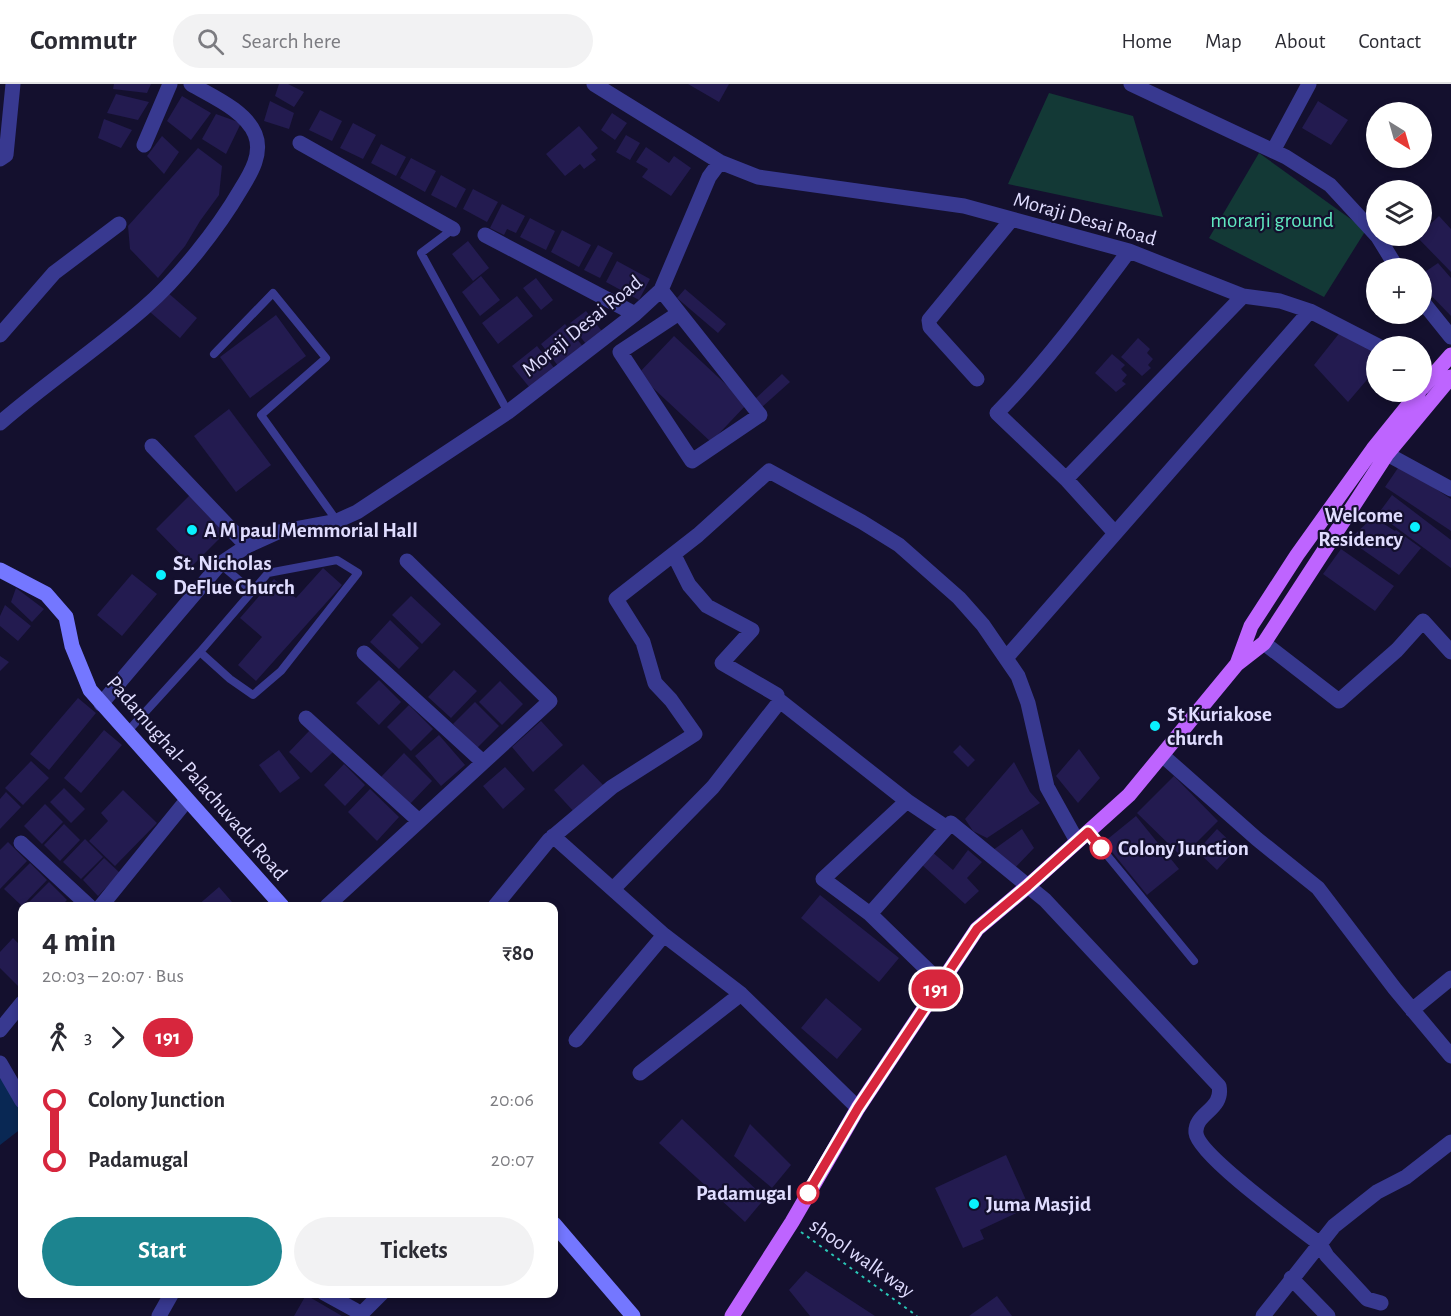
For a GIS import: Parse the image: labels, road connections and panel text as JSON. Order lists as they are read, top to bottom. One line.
{"streets":{"main road":["Padamughal- Palachuvadu Road"],"street":["Moraji Desai Road"],"path":["shool walk way"]},"crossings":[["Moraji Desai Road","Padamughal- Palachuvadu Road"]],"parks":["morarji ground"],"places":["Welcome Residency","A M paul Memmorial Hall","St. Nicholas DeFlue Church","St Kuriakose church","Colony Junction","Padamugal","Juma Masjid"],"lines":["bus line 191"],"north":"bottom right","page":{"header":"Commutr","search":"Search here","nav":["Home","Map","About","Contact"],"on_map":"191","map_buttons":["+","−"],"heading":["4 min","20:03 – 20:07 · Bus","₹80"],"legs":["3","191"],"list":[{"name":"Colony Junction","value":"20:06"},{"name":"Padamugal","value":"20:07"}],"buttons":["Start","Tickets"]}}
